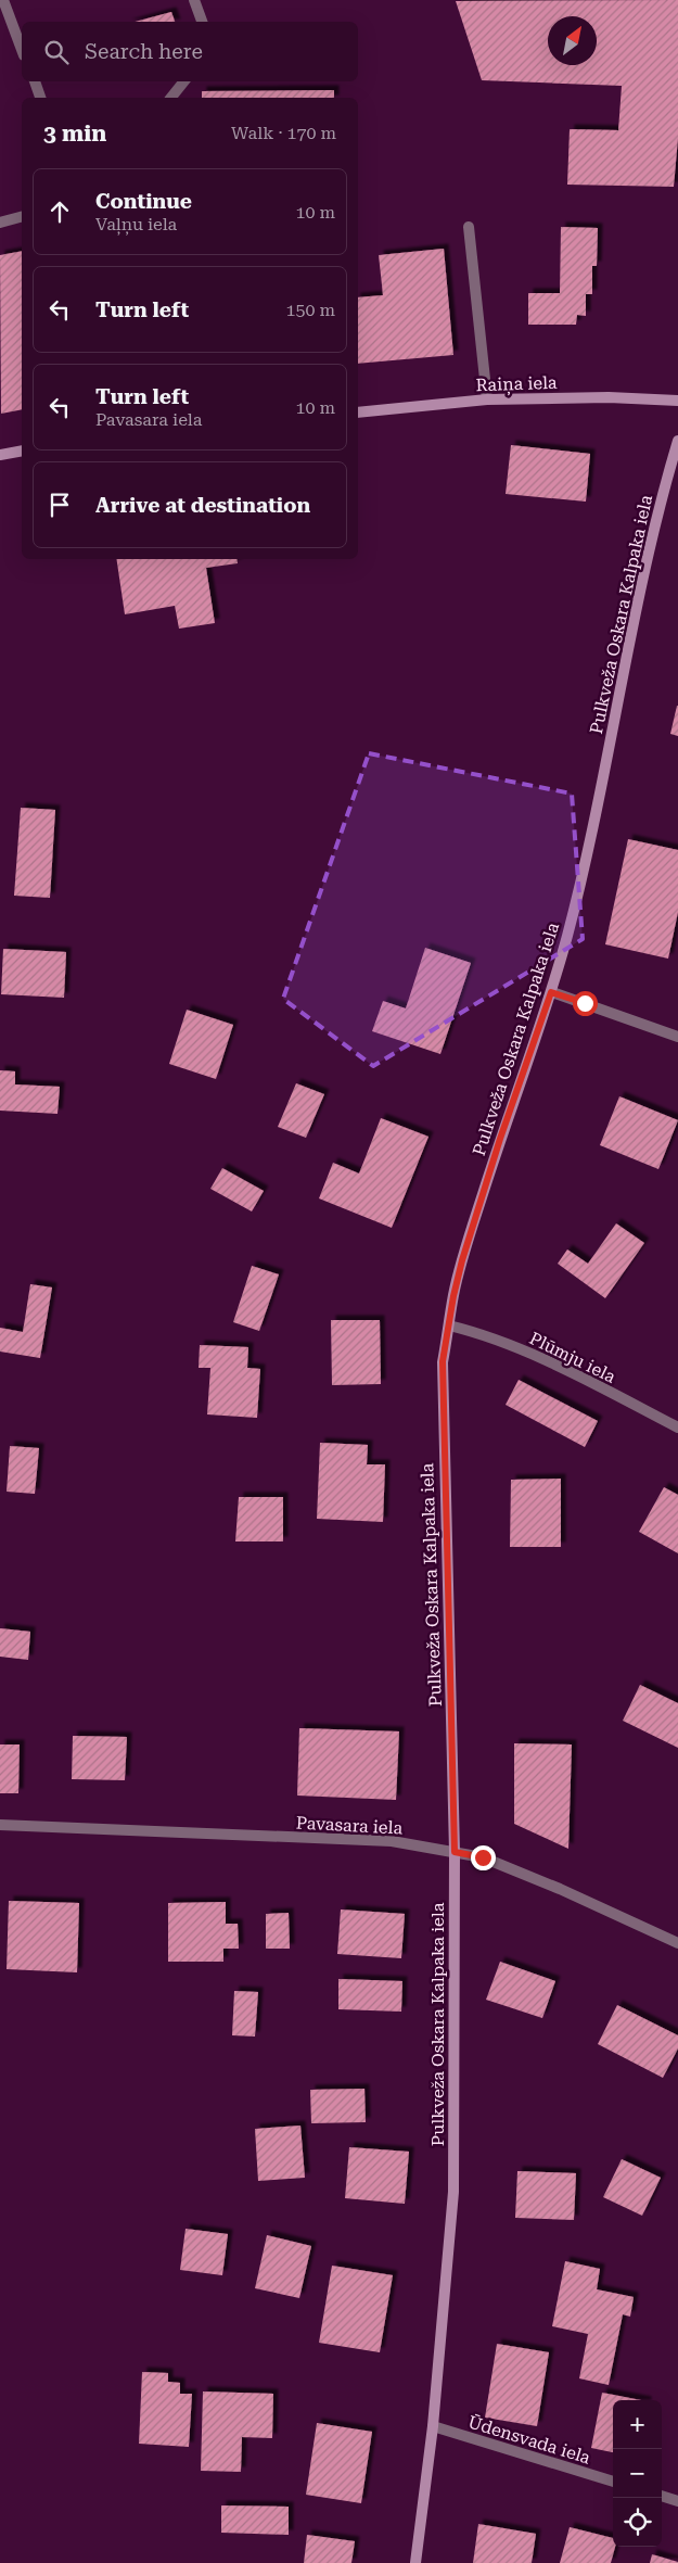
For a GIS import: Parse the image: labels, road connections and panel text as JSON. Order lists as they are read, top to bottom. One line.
{"streets":{"street":["Raiņa iela","Pulkveža Oskara Kalpaka iela","Plūmju iela","Pavasara iela","Ūdensvada iela"]},"crossings":[["Pulkveža Oskara Kalpaka iela","Plūmju iela"],["Pulkveža Oskara Kalpaka iela","Pavasara iela"],["Pulkveža Oskara Kalpaka iela","Ūdensvada iela"]],"north":"top right","page":{"search":"Search here","heading":["3 min","Walk · 170 m"],"list":[["Continue","Vaļņu iela","10 m"],["Turn left","150 m"],["Turn left","Pavasara iela","10 m"],"Arrive at destination"],"map_buttons":["+","−"]}}
